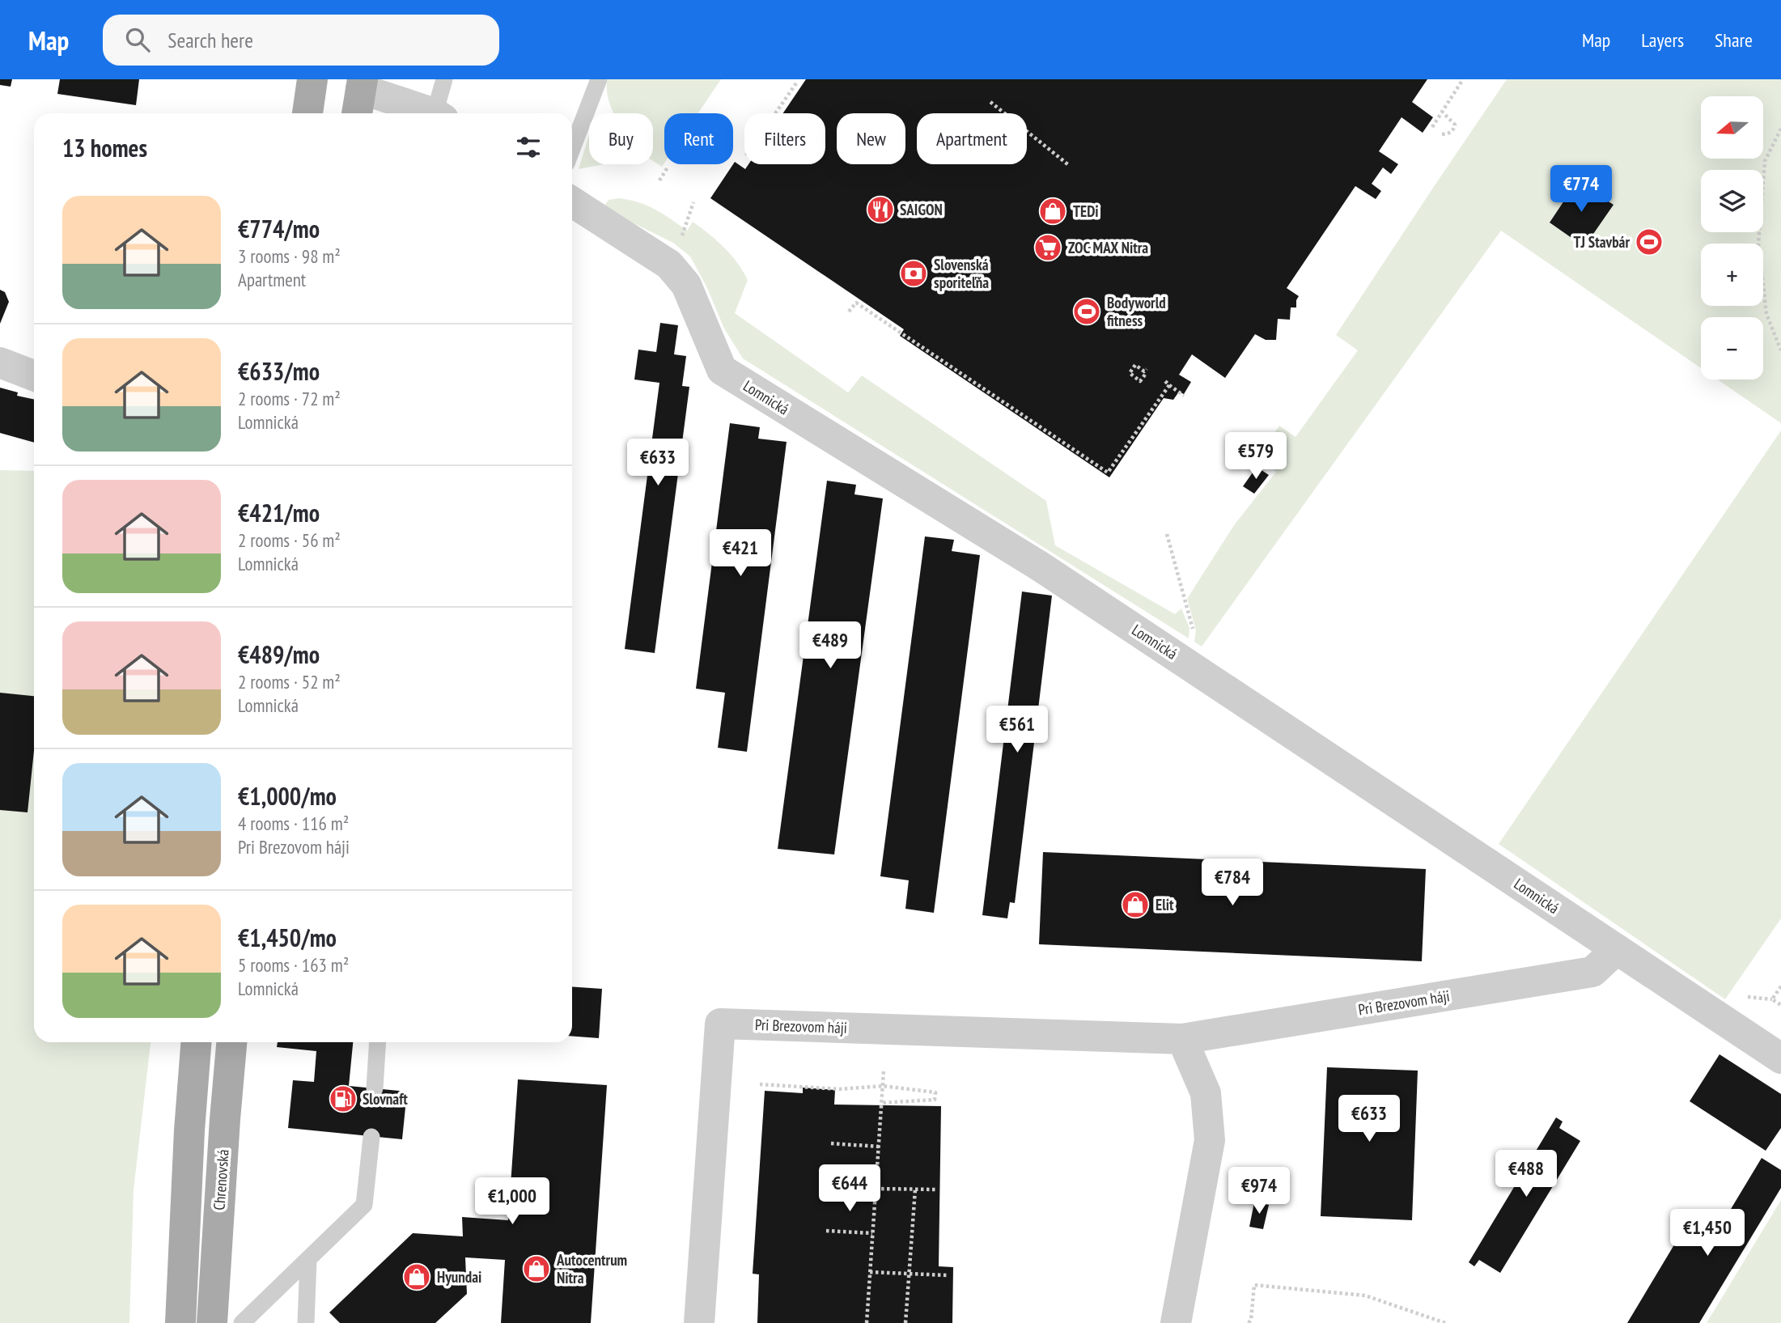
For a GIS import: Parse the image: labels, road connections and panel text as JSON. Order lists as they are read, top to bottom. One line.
{"streets":{"main road":["Chrenovská"],"street":["Lomnická","Pri Brezovom háji"]},"crossings":[["Lomnická","Pri Brezovom háji"]],"places":{"restaurant":["SAIGON"],"shop":["TEDi","Elit","Autocentrum Nitra","Hyundai"],"sports":["TJ Stavbár","Bodyworld fitness"],"supermarket":["ZOC MAX Nitra"],"bank":["Slovenská sporiteľňa"],"fuel station":["Slovnaft"]},"north":"left","page":{"header":"Map","search":"Search here","nav":["Map","Layers","Share"],"map_buttons":["+","−"],"chip":["Buy","Rent","Filters","New","Apartment"],"heading":"13 homes","price":["€774","€579","€633","€421","€489","€561","€784","€633","€488","€644","€974","€1,000","€1,450"],"list":[{"name":"€774/mo","note":"3 rooms · 98 m² · Apartment"},{"name":"€633/mo","note":"2 rooms · 72 m² · Lomnická"},{"name":"€421/mo","note":"2 rooms · 56 m² · Lomnická"},{"name":"€489/mo","note":"2 rooms · 52 m² · Lomnická"},{"name":"€1,000/mo","note":"4 rooms · 116 m² · Pri Brezovom háji"},{"name":"€1,450/mo","note":"5 rooms · 163 m² · Lomnická"}]}}
